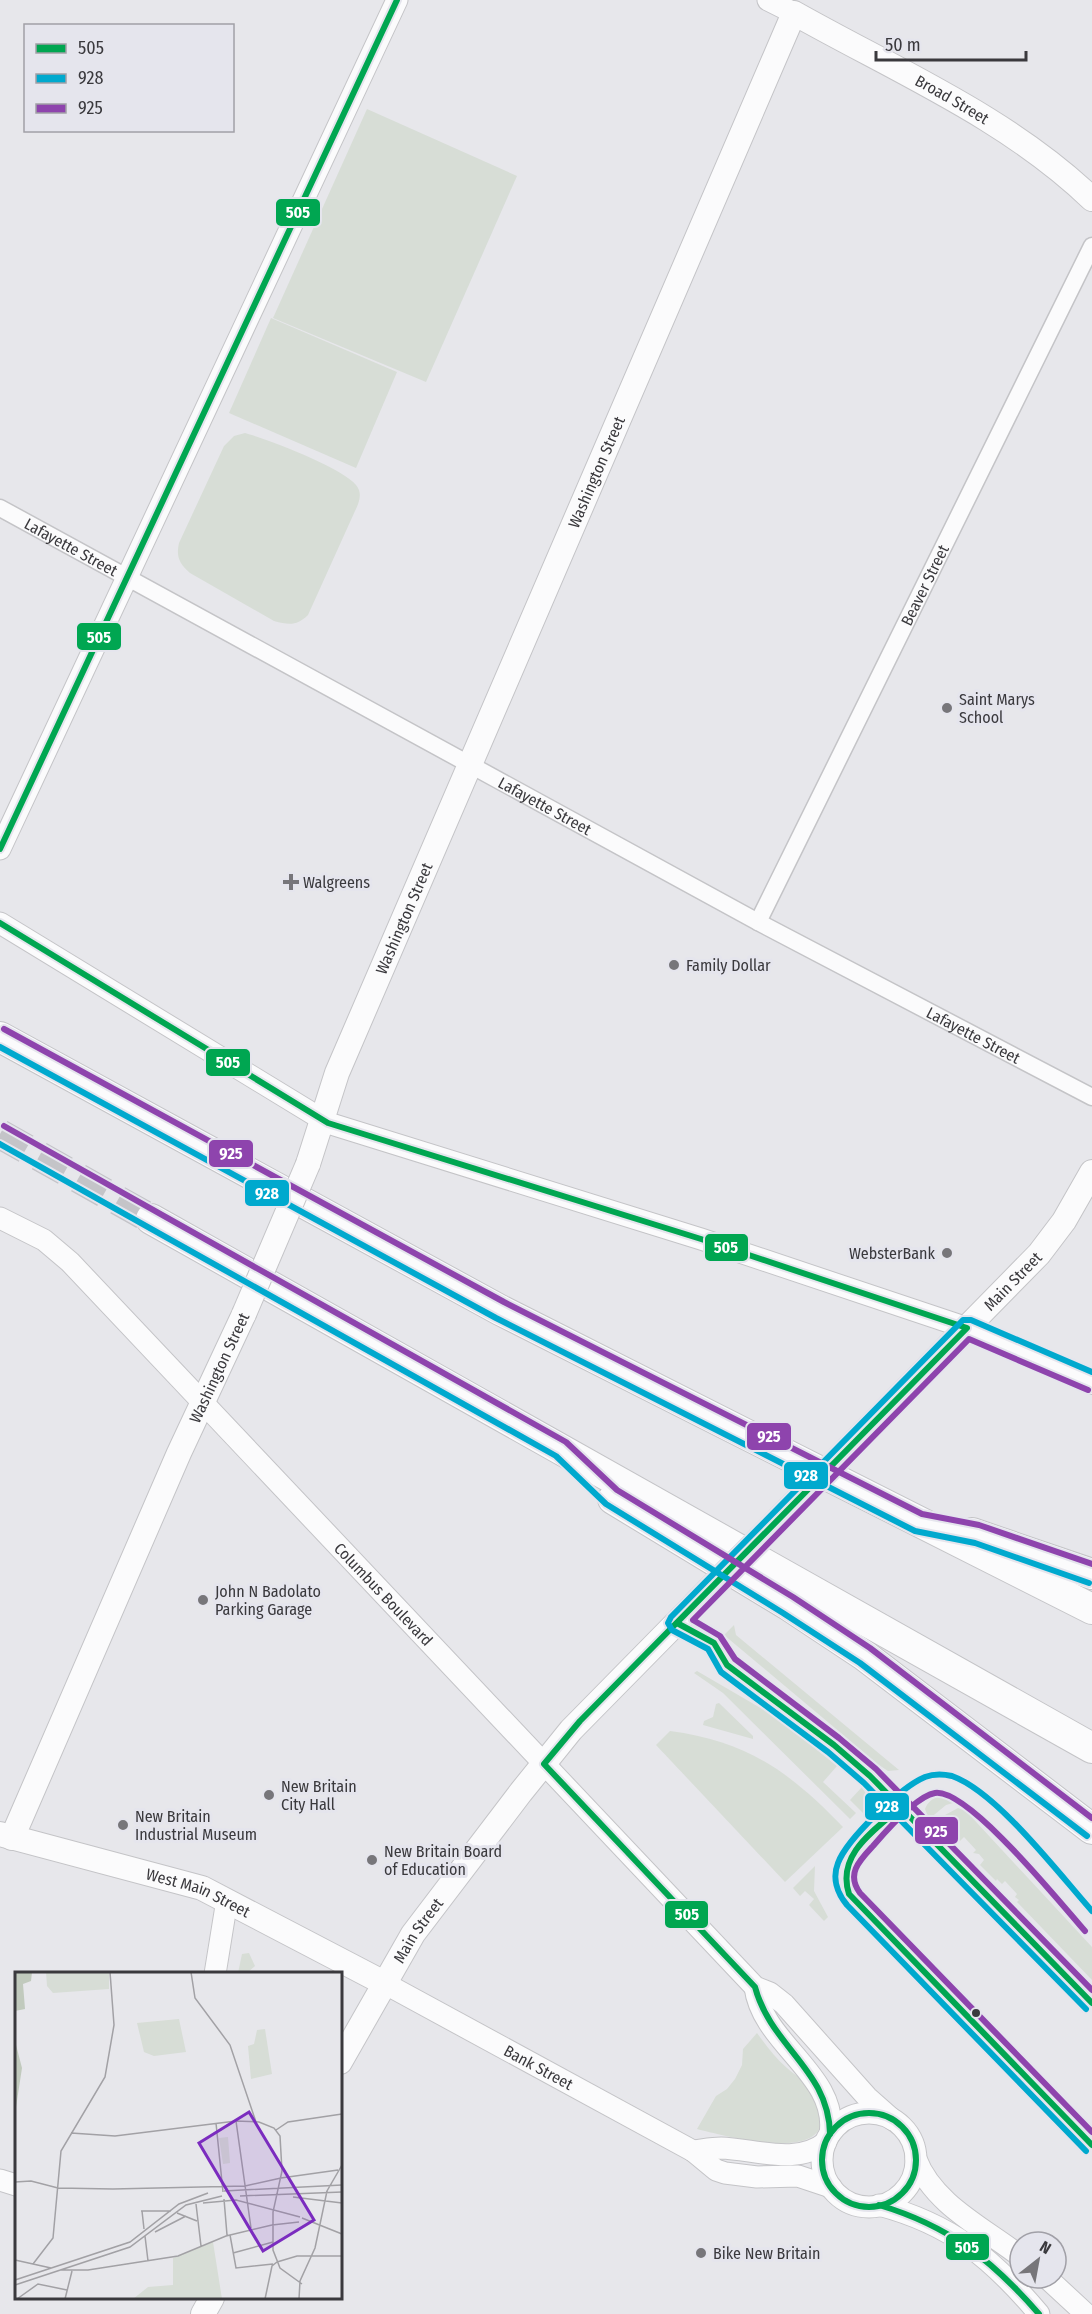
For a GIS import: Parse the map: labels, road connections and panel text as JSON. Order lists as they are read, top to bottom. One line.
{"streets":{"main road":["Broad Street","Washington Street","Main Street","West Main Street"],"street":["Lafayette Street","Beaver Street","Columbus Boulevard","Bank Street"]},"crossings":[["Broad Street","Washington Street"],["Washington Street","Lafayette Street"],["Washington Street","Columbus Boulevard"],["Washington Street","West Main Street"],["Lafayette Street","Beaver Street"],["Main Street","Columbus Boulevard"],["Main Street","West Main Street"],["Main Street","Bank Street"],["Columbus Boulevard","Bank Street"],["West Main Street","Bank Street"]],"places":{"other":["Saint Marys School","Family Dollar","WebsterBank","John N Badolato Parking Garage","New Britain City Hall","New Britain Industrial Museum","New Britain Board of Education","Bike New Britain"],"health":["Walgreens"]},"lines":["transit line 505","transit line 925","transit line 928"],"legend":["505","928","925"],"scale_bar":"50 m","north":"top right"}
